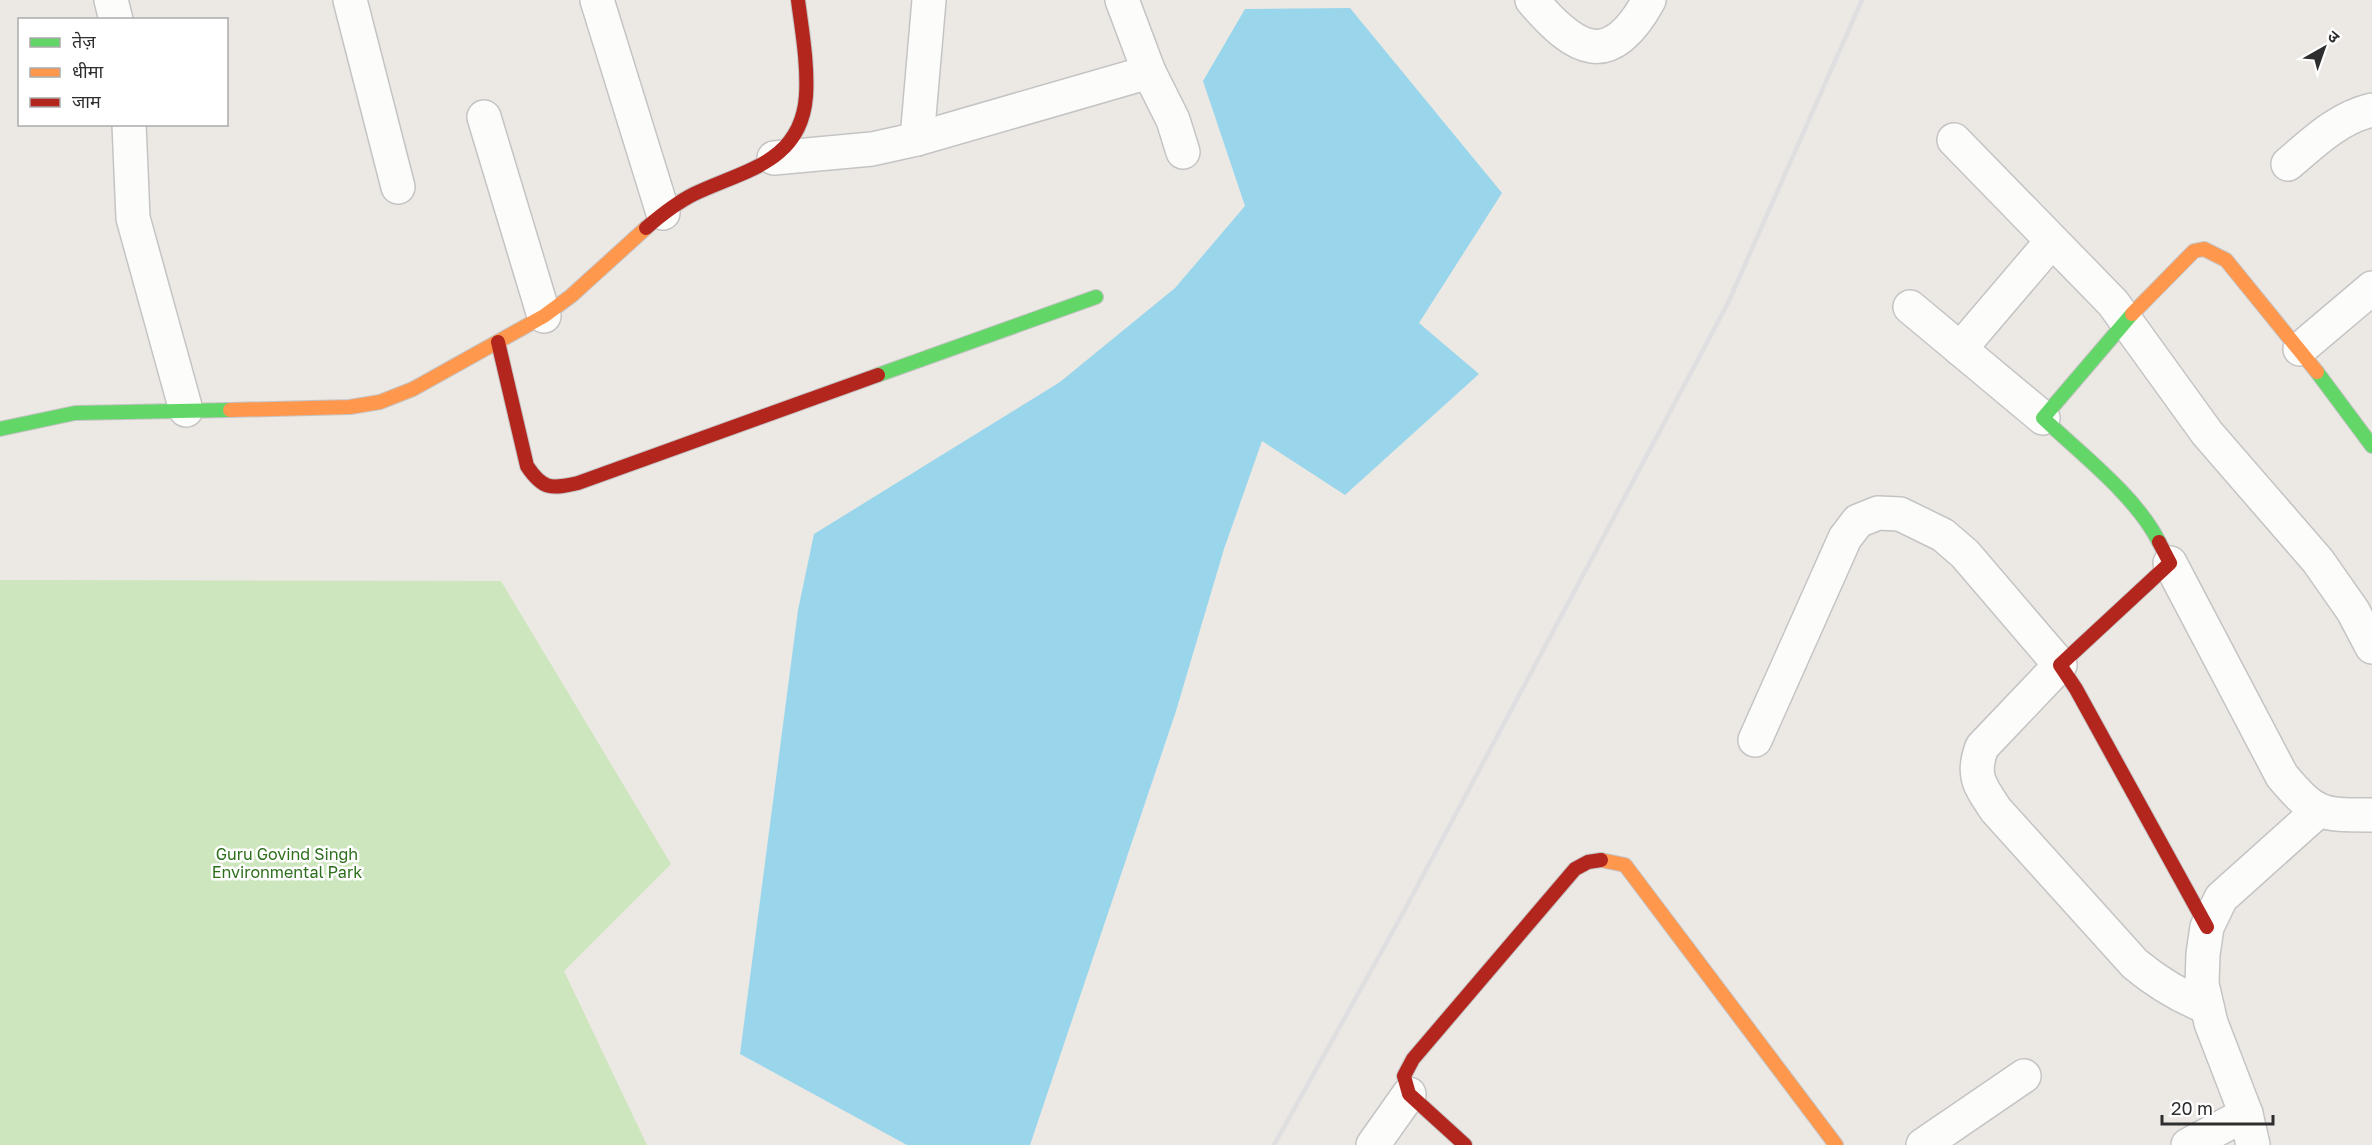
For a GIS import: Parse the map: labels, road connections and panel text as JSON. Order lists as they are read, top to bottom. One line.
{"parks":["Guru Govind Singh Environmental Park"],"legend":["तेज़","धीमा","जाम"],"scale_bar":"20 m","north":"top right"}
